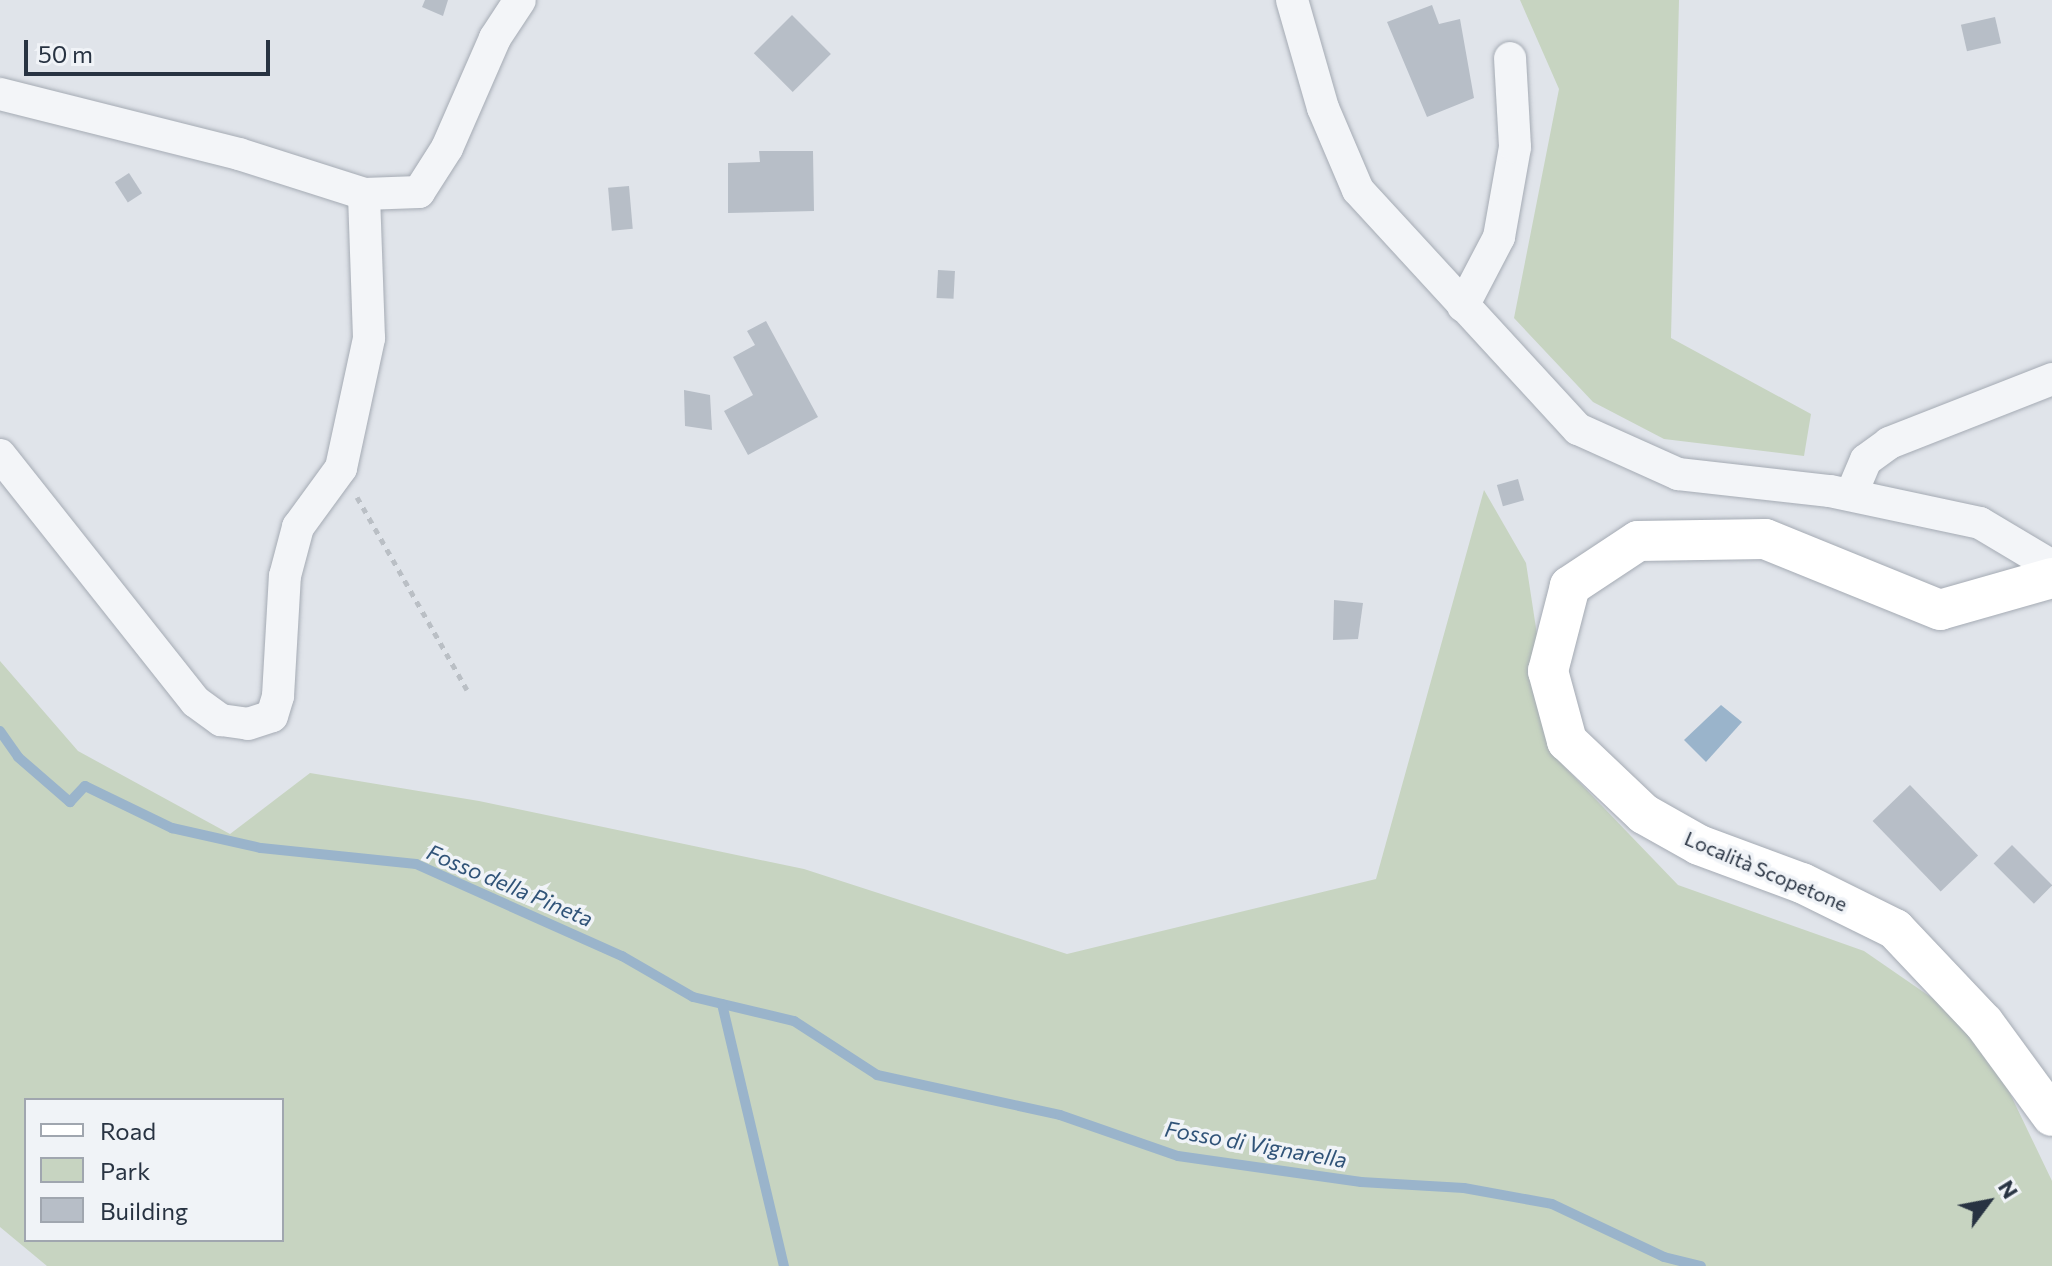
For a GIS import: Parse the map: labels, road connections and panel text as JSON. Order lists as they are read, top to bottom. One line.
{"streets":{"main road":["Località Scopetone"]},"water":["Fosso della Pineta","Fosso di Vignarella"],"legend":["Road","Park","Building"],"scale_bar":"50 m","north":"top right"}
